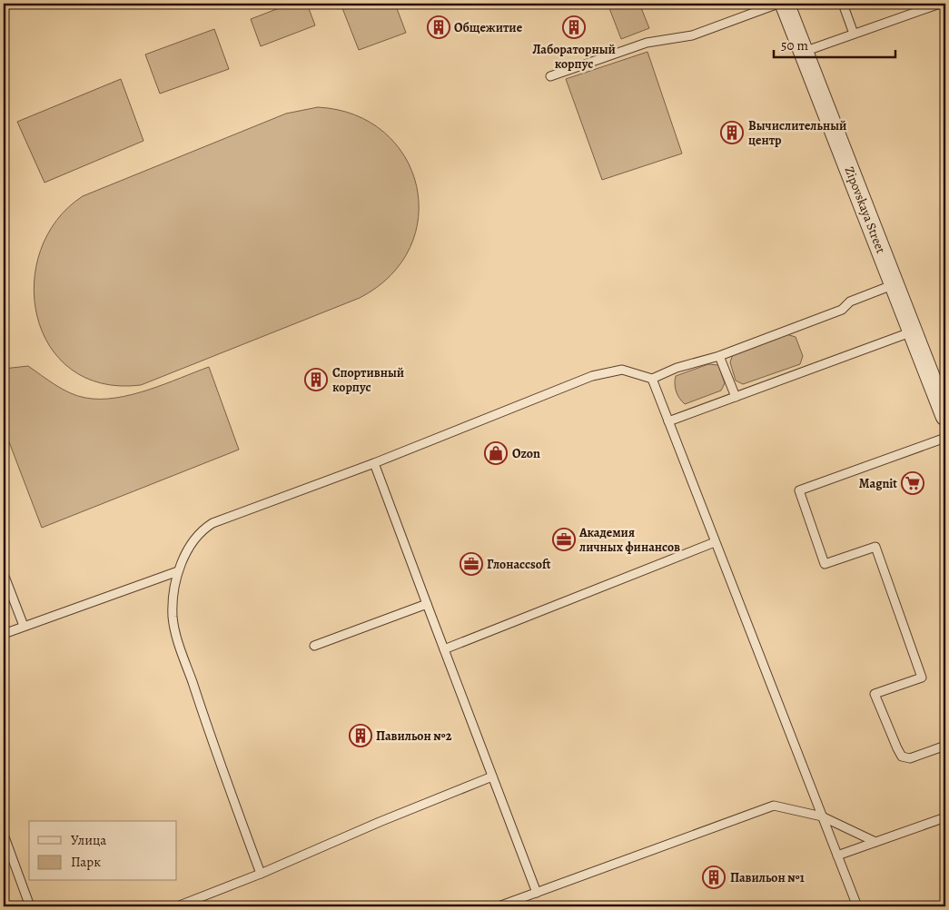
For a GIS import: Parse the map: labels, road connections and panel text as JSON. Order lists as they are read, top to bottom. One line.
{"streets":{"street":["Zipovskaya Street"]},"places":{"building":["Общежитие","Лабораторный корпус","Вычислительный центр","Спортивный корпус","Павильон №2","Павильон №1"],"shop":["Ozon"],"supermarket":["Magnit"],"office":["Академия личных финансов","Глонассsoft"]},"legend":["Улица","Парк"],"scale_bar":"50 m"}
